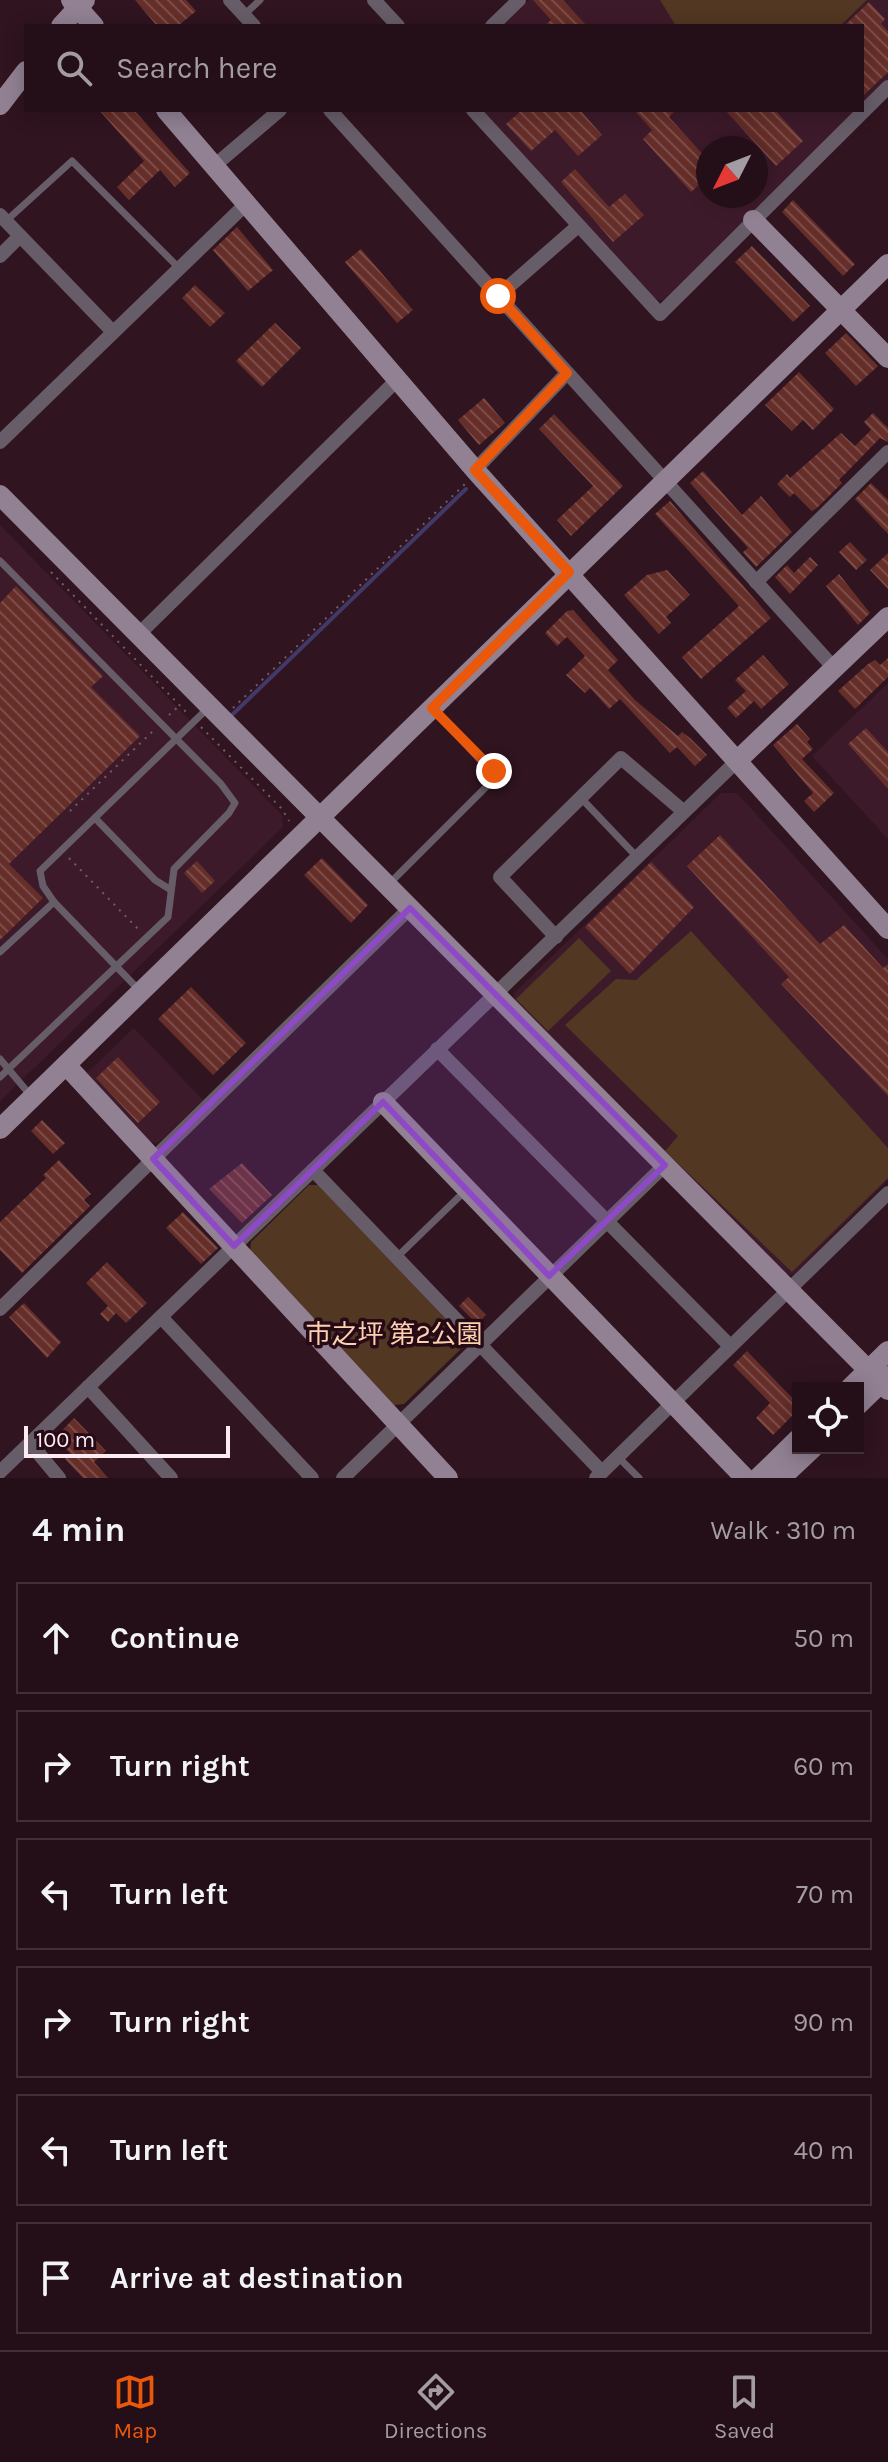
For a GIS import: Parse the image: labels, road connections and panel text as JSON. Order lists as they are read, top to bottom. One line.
{"parks":["市之坪 第2公園"],"scale_bar":"100 m","north":"bottom left","page":{"search":"Search here","scale":"100 m","heading":["4 min","Walk · 310 m"],"list":[["Continue","50 m"],["Turn right","60 m"],["Turn left","70 m"],["Turn right","90 m"],["Turn left","40 m"],"Arrive at destination"],"nav":["Map","Directions","Saved"]}}
